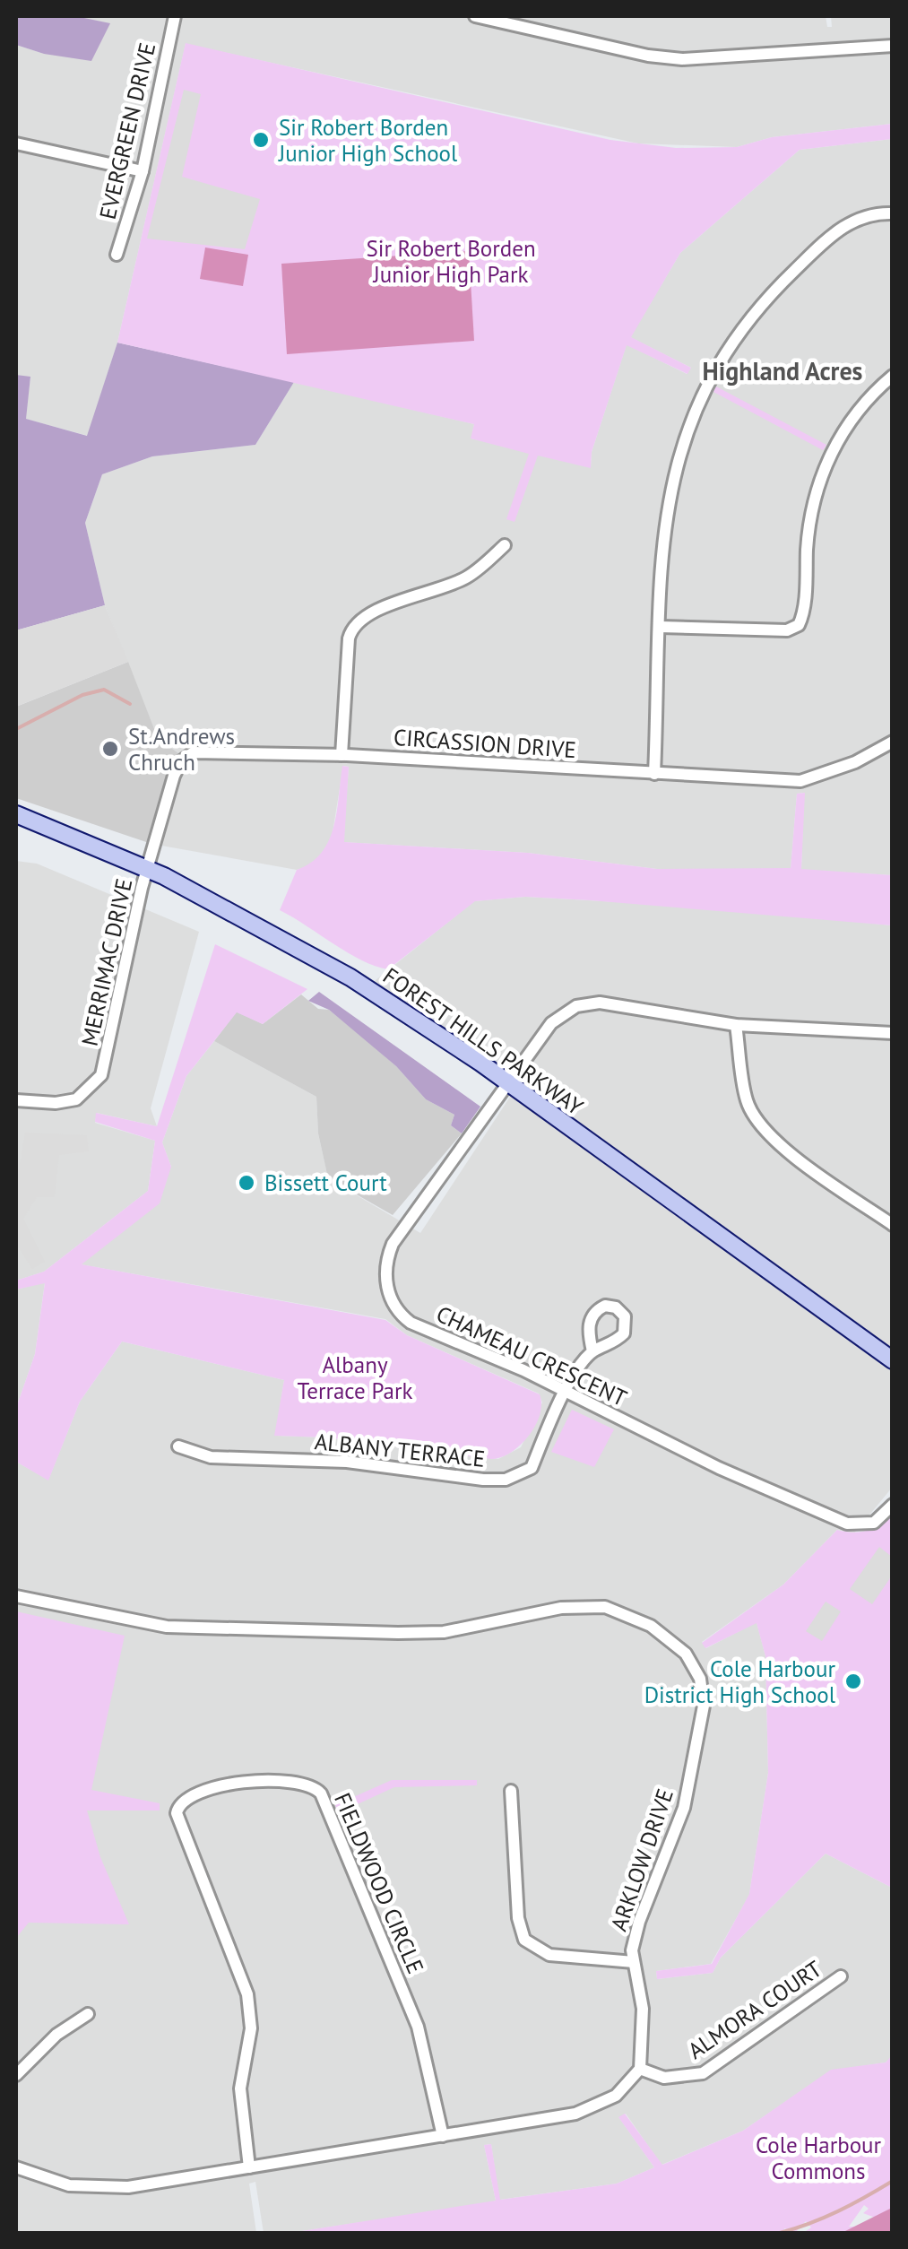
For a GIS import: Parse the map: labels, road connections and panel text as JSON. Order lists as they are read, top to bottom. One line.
{"streets":{"main road":["FOREST HILLS PARKWAY"],"street":["EVERGREEN DRIVE","CIRCASSION DRIVE","MERRIMAC DRIVE","CHAMEAU CRESCENT","ALBANY TERRACE","ARKLOW DRIVE","FIELDWOOD CIRCLE","ALMORA COURT"]},"crossings":[["CIRCASSION DRIVE","MERRIMAC DRIVE"],["CIRCASSION DRIVE","FOREST HILLS PARKWAY"],["MERRIMAC DRIVE","FOREST HILLS PARKWAY"],["FOREST HILLS PARKWAY","CHAMEAU CRESCENT"],["CHAMEAU CRESCENT","ALBANY TERRACE"],["ARKLOW DRIVE","ALMORA COURT"]],"districts":["Highland Acres"],"parks":["Sir Robert Borden Junior High Park","Albany Terrace Park","Cole Harbour Commons"],"places":["Sir Robert Borden Junior High School","St.Andrews Chruch","Bissett Court","Cole Harbour District High School"]}
